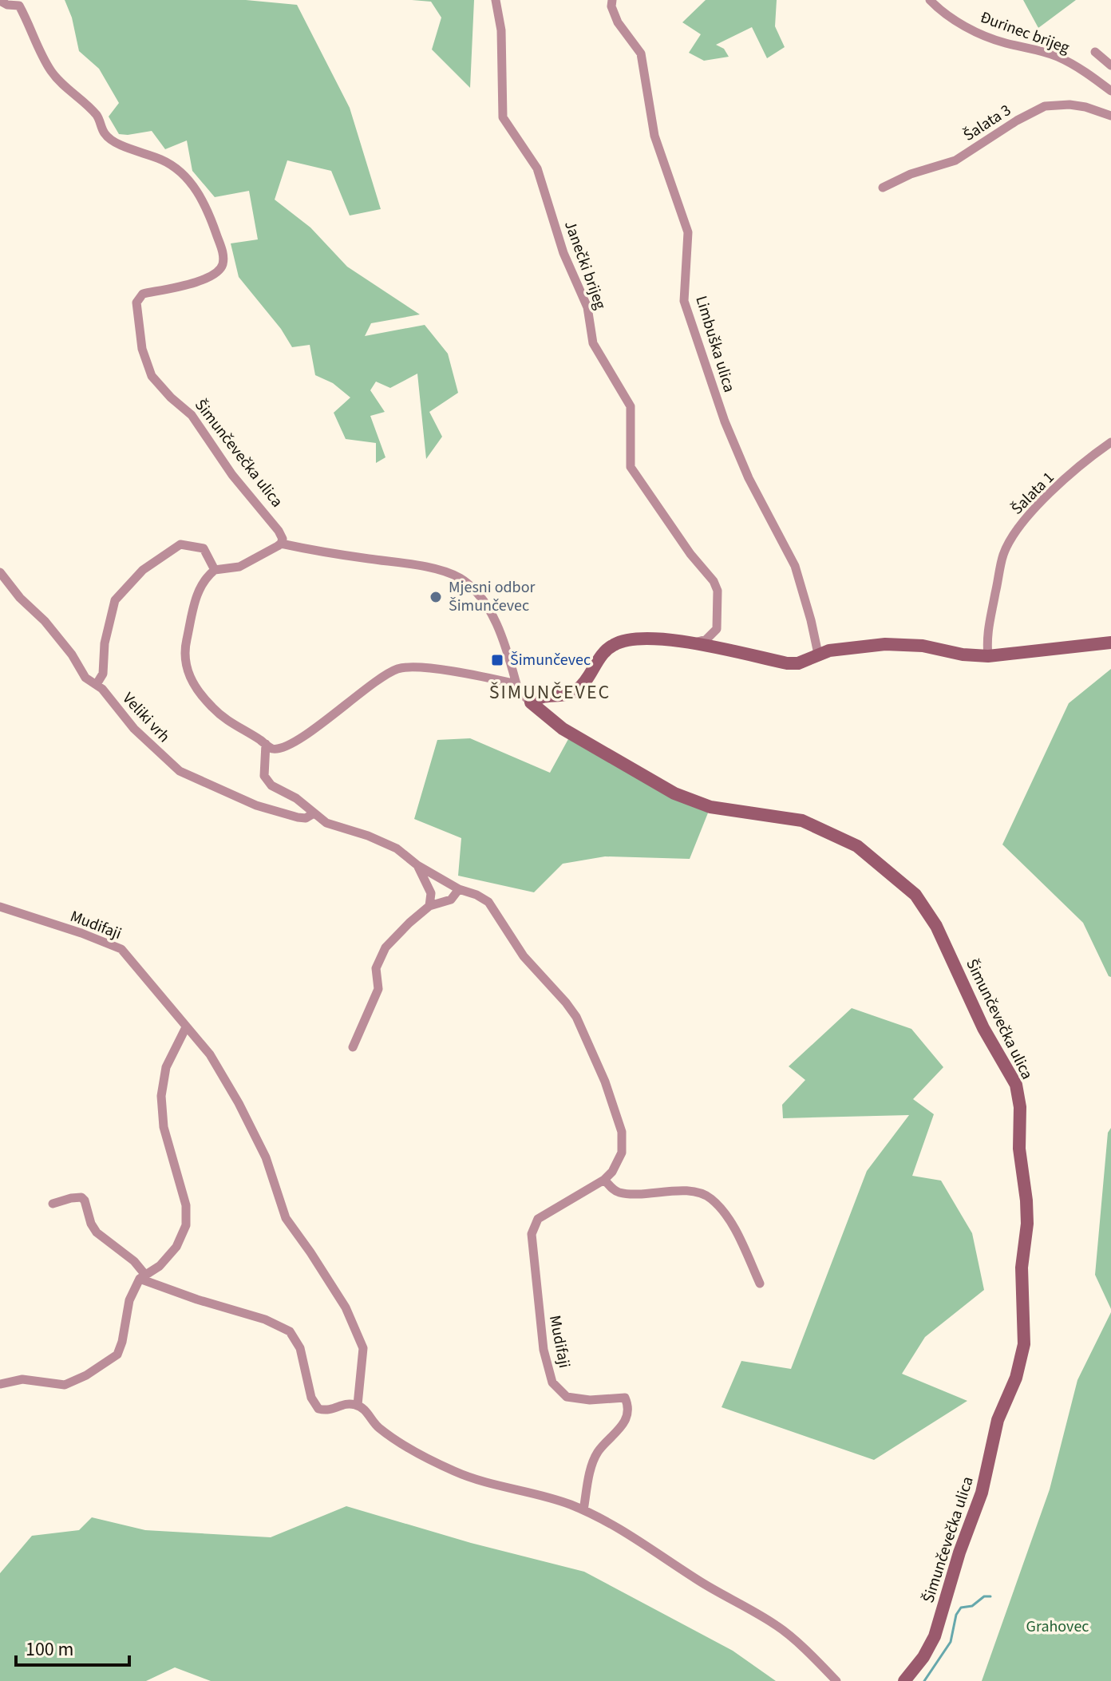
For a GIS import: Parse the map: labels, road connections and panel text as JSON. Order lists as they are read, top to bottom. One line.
{"streets":{"street":["Đurinec brijeg","Šalata 3","Janečki brijeg","Limbuška ulica","Šimunčevečka ulica","Šalata 1","Veliki vrh","Mudifaji"]},"districts":["ŠIMUNČEVEC"],"parks":["Grahovec"],"places":{"other":["Mjesni odbor Šimunčevec"],"transit":["Šimunčevec"]},"scale_bar":"100 m"}
